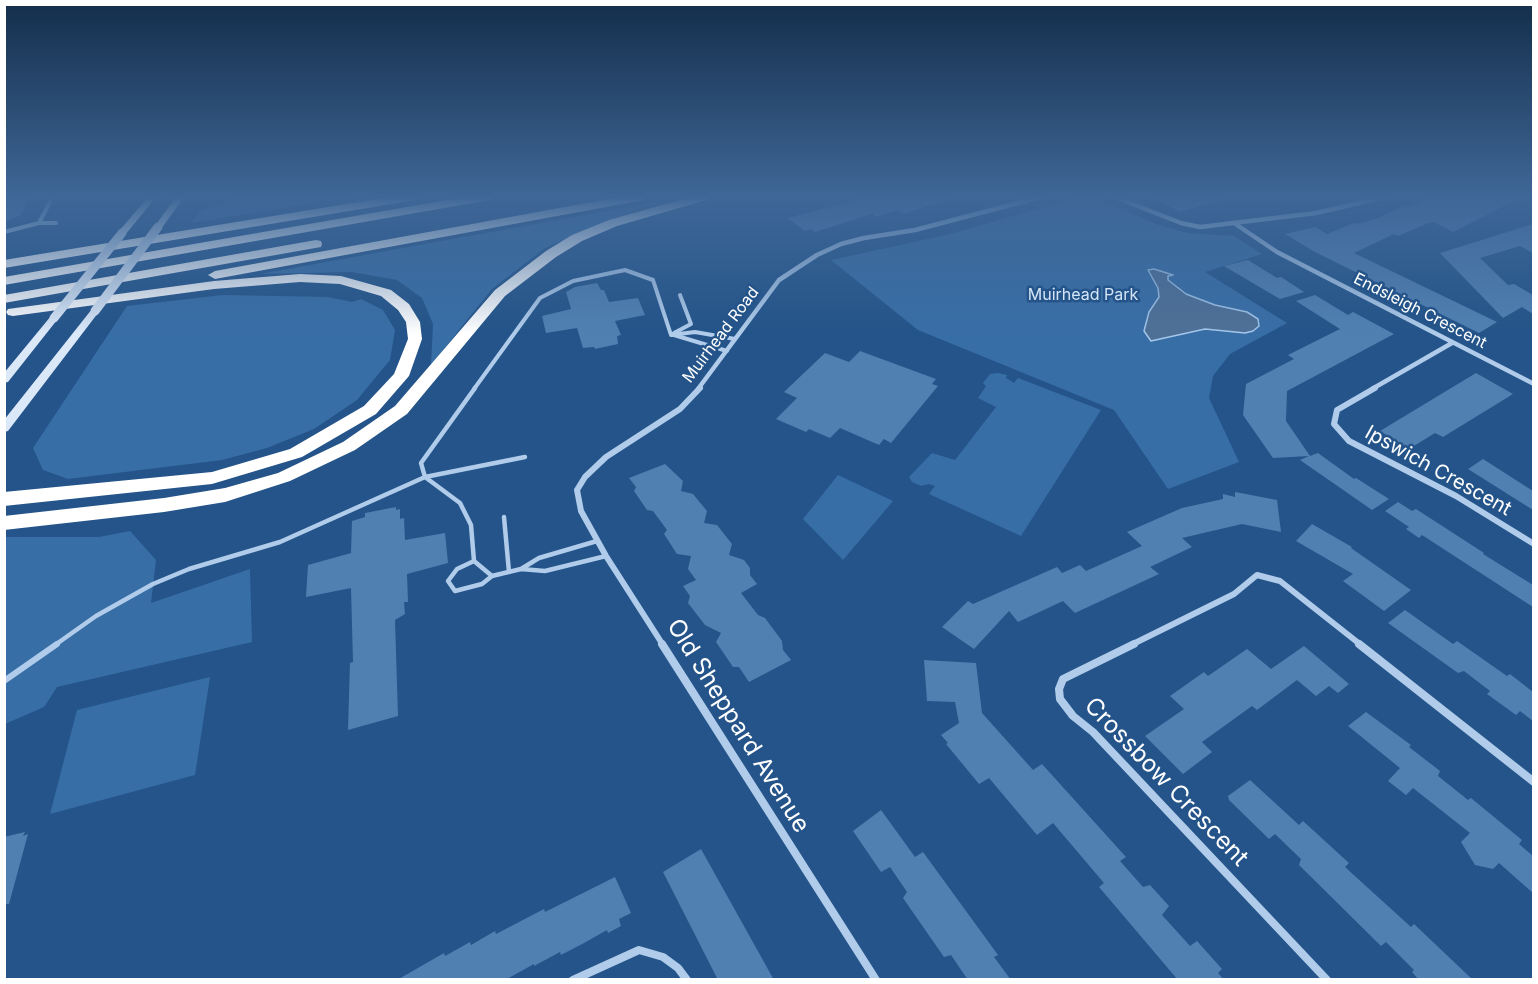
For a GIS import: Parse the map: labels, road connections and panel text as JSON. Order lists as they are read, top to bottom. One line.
{"streets":{"street":["Endsleigh Crescent","Muirhead Road","Ipswich Crescent","Old Sheppard Avenue","Crossbow Crescent"]},"crossings":[["Endsleigh Crescent","Ipswich Crescent"],["Muirhead Road","Old Sheppard Avenue"]],"parks":["Muirhead Park"]}
